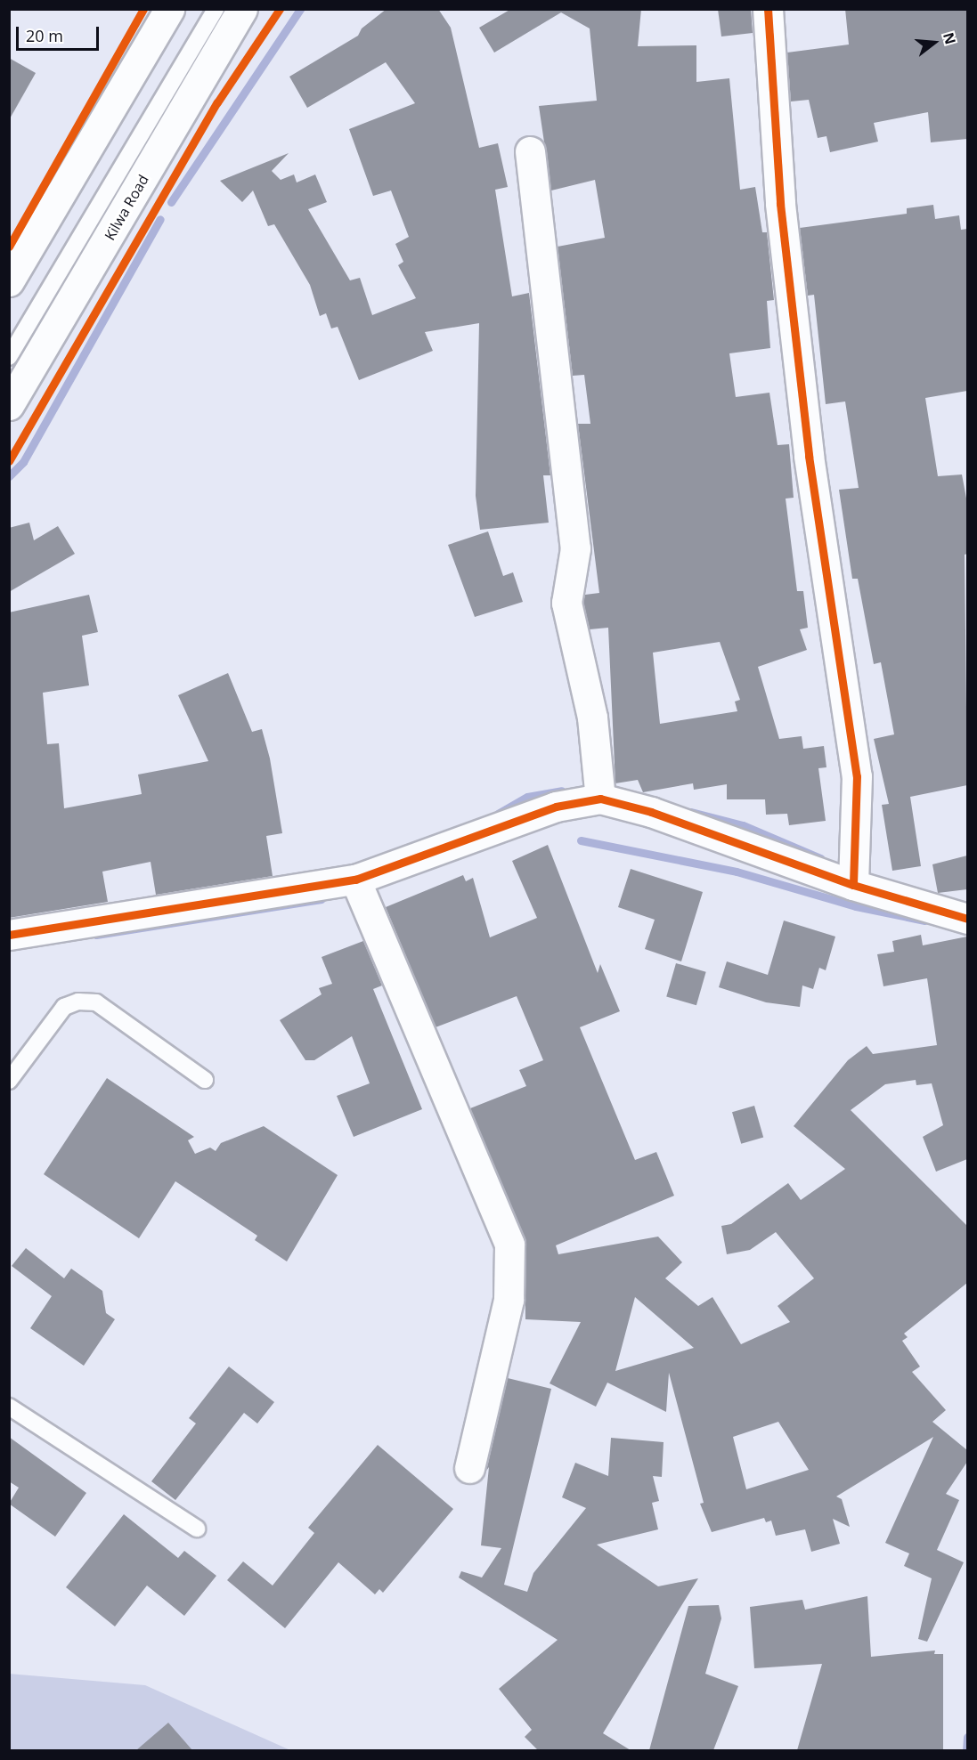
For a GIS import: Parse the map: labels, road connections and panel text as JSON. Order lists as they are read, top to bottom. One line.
{"streets":{"main road":["Kilwa Road"]},"scale_bar":"20 m","north":"right"}
